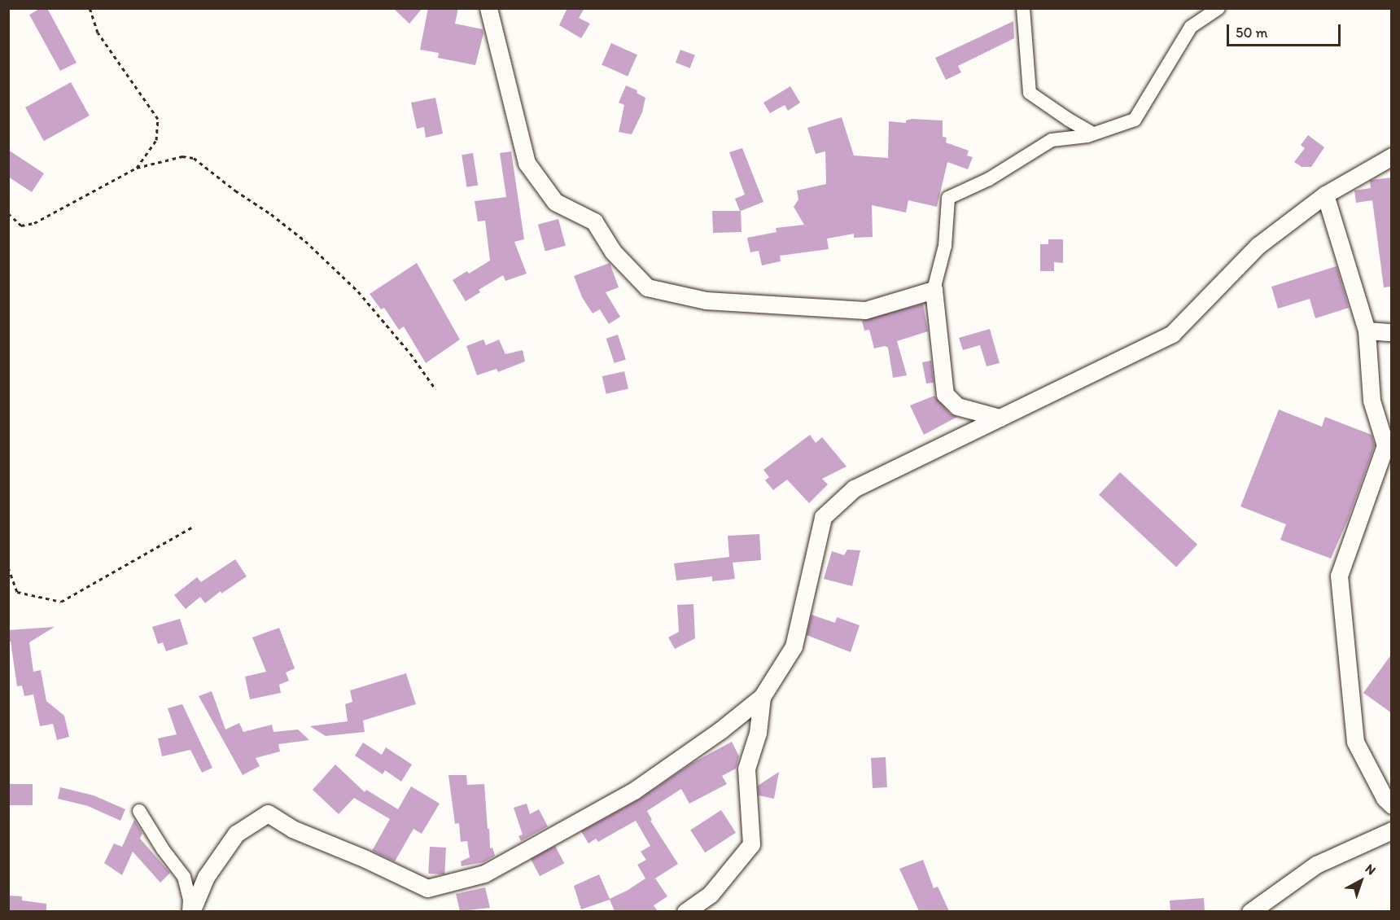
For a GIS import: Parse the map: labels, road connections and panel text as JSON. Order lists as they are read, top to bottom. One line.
{"scale_bar":"50 m","north":"top right"}
